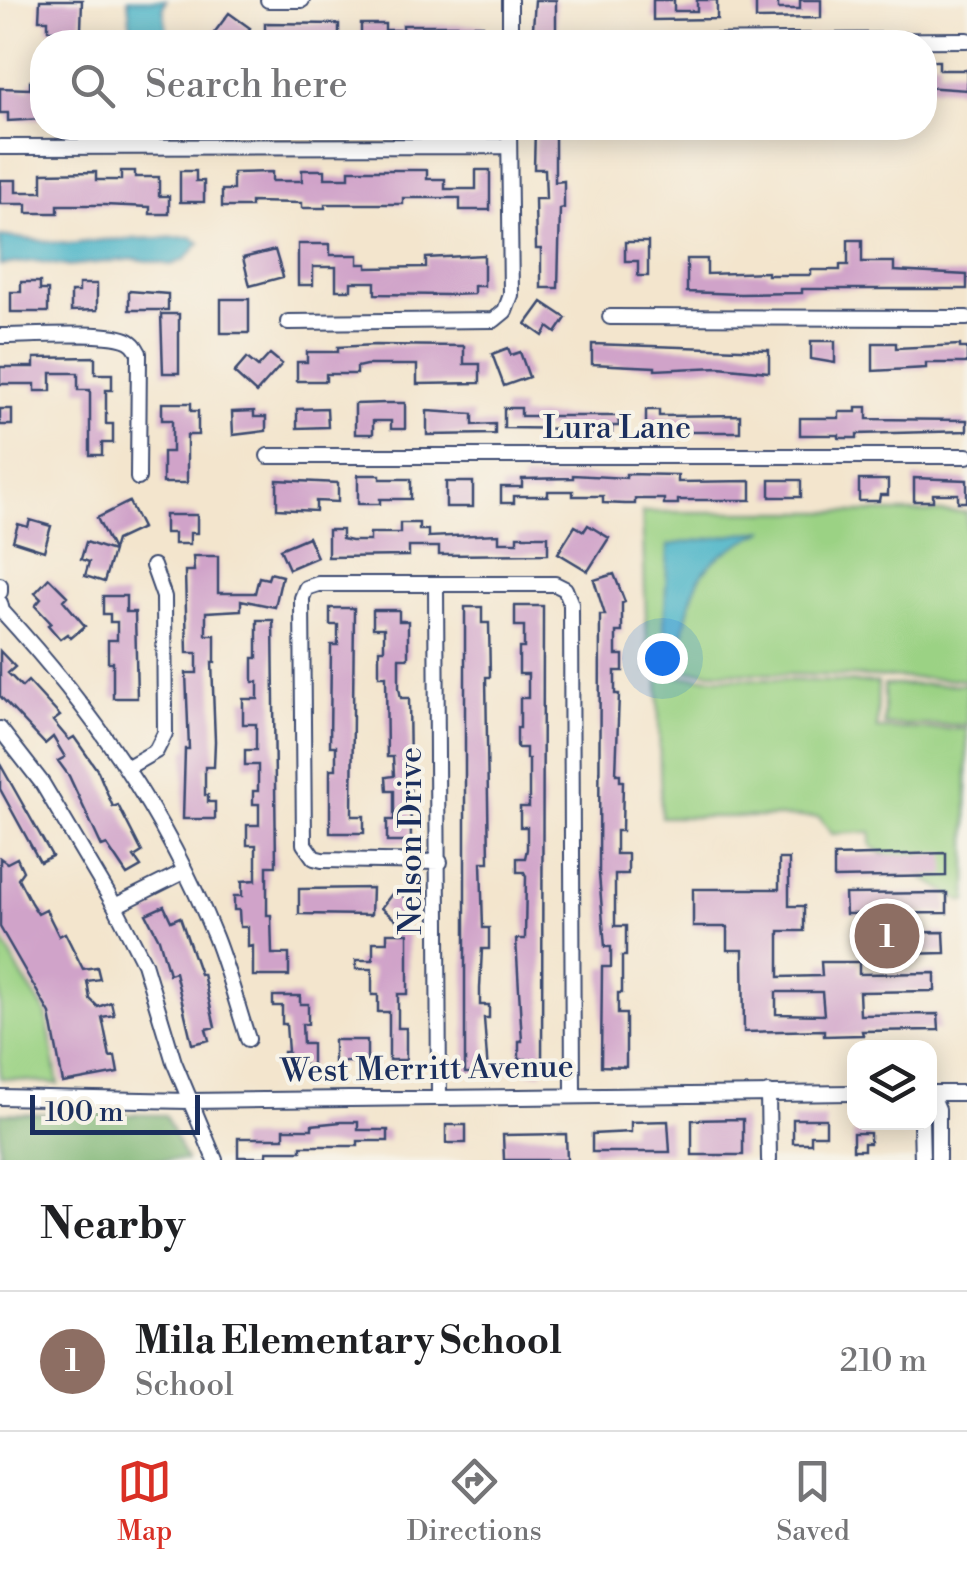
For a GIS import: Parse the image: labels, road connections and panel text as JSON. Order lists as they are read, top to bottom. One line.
{"streets":{"street":["Lura Lane","Nelson Drive","West Merritt Avenue"]},"crossings":[["Nelson Drive","West Merritt Avenue"]],"scale_bar":"100 m","page":{"search":"Search here","pins":"1","scale":"100 m","heading":"Nearby","list":[{"mark":"1","name":"Mila Elementary School","note":"School","value":"210 m"}],"nav":["Map","Directions","Saved"]}}
